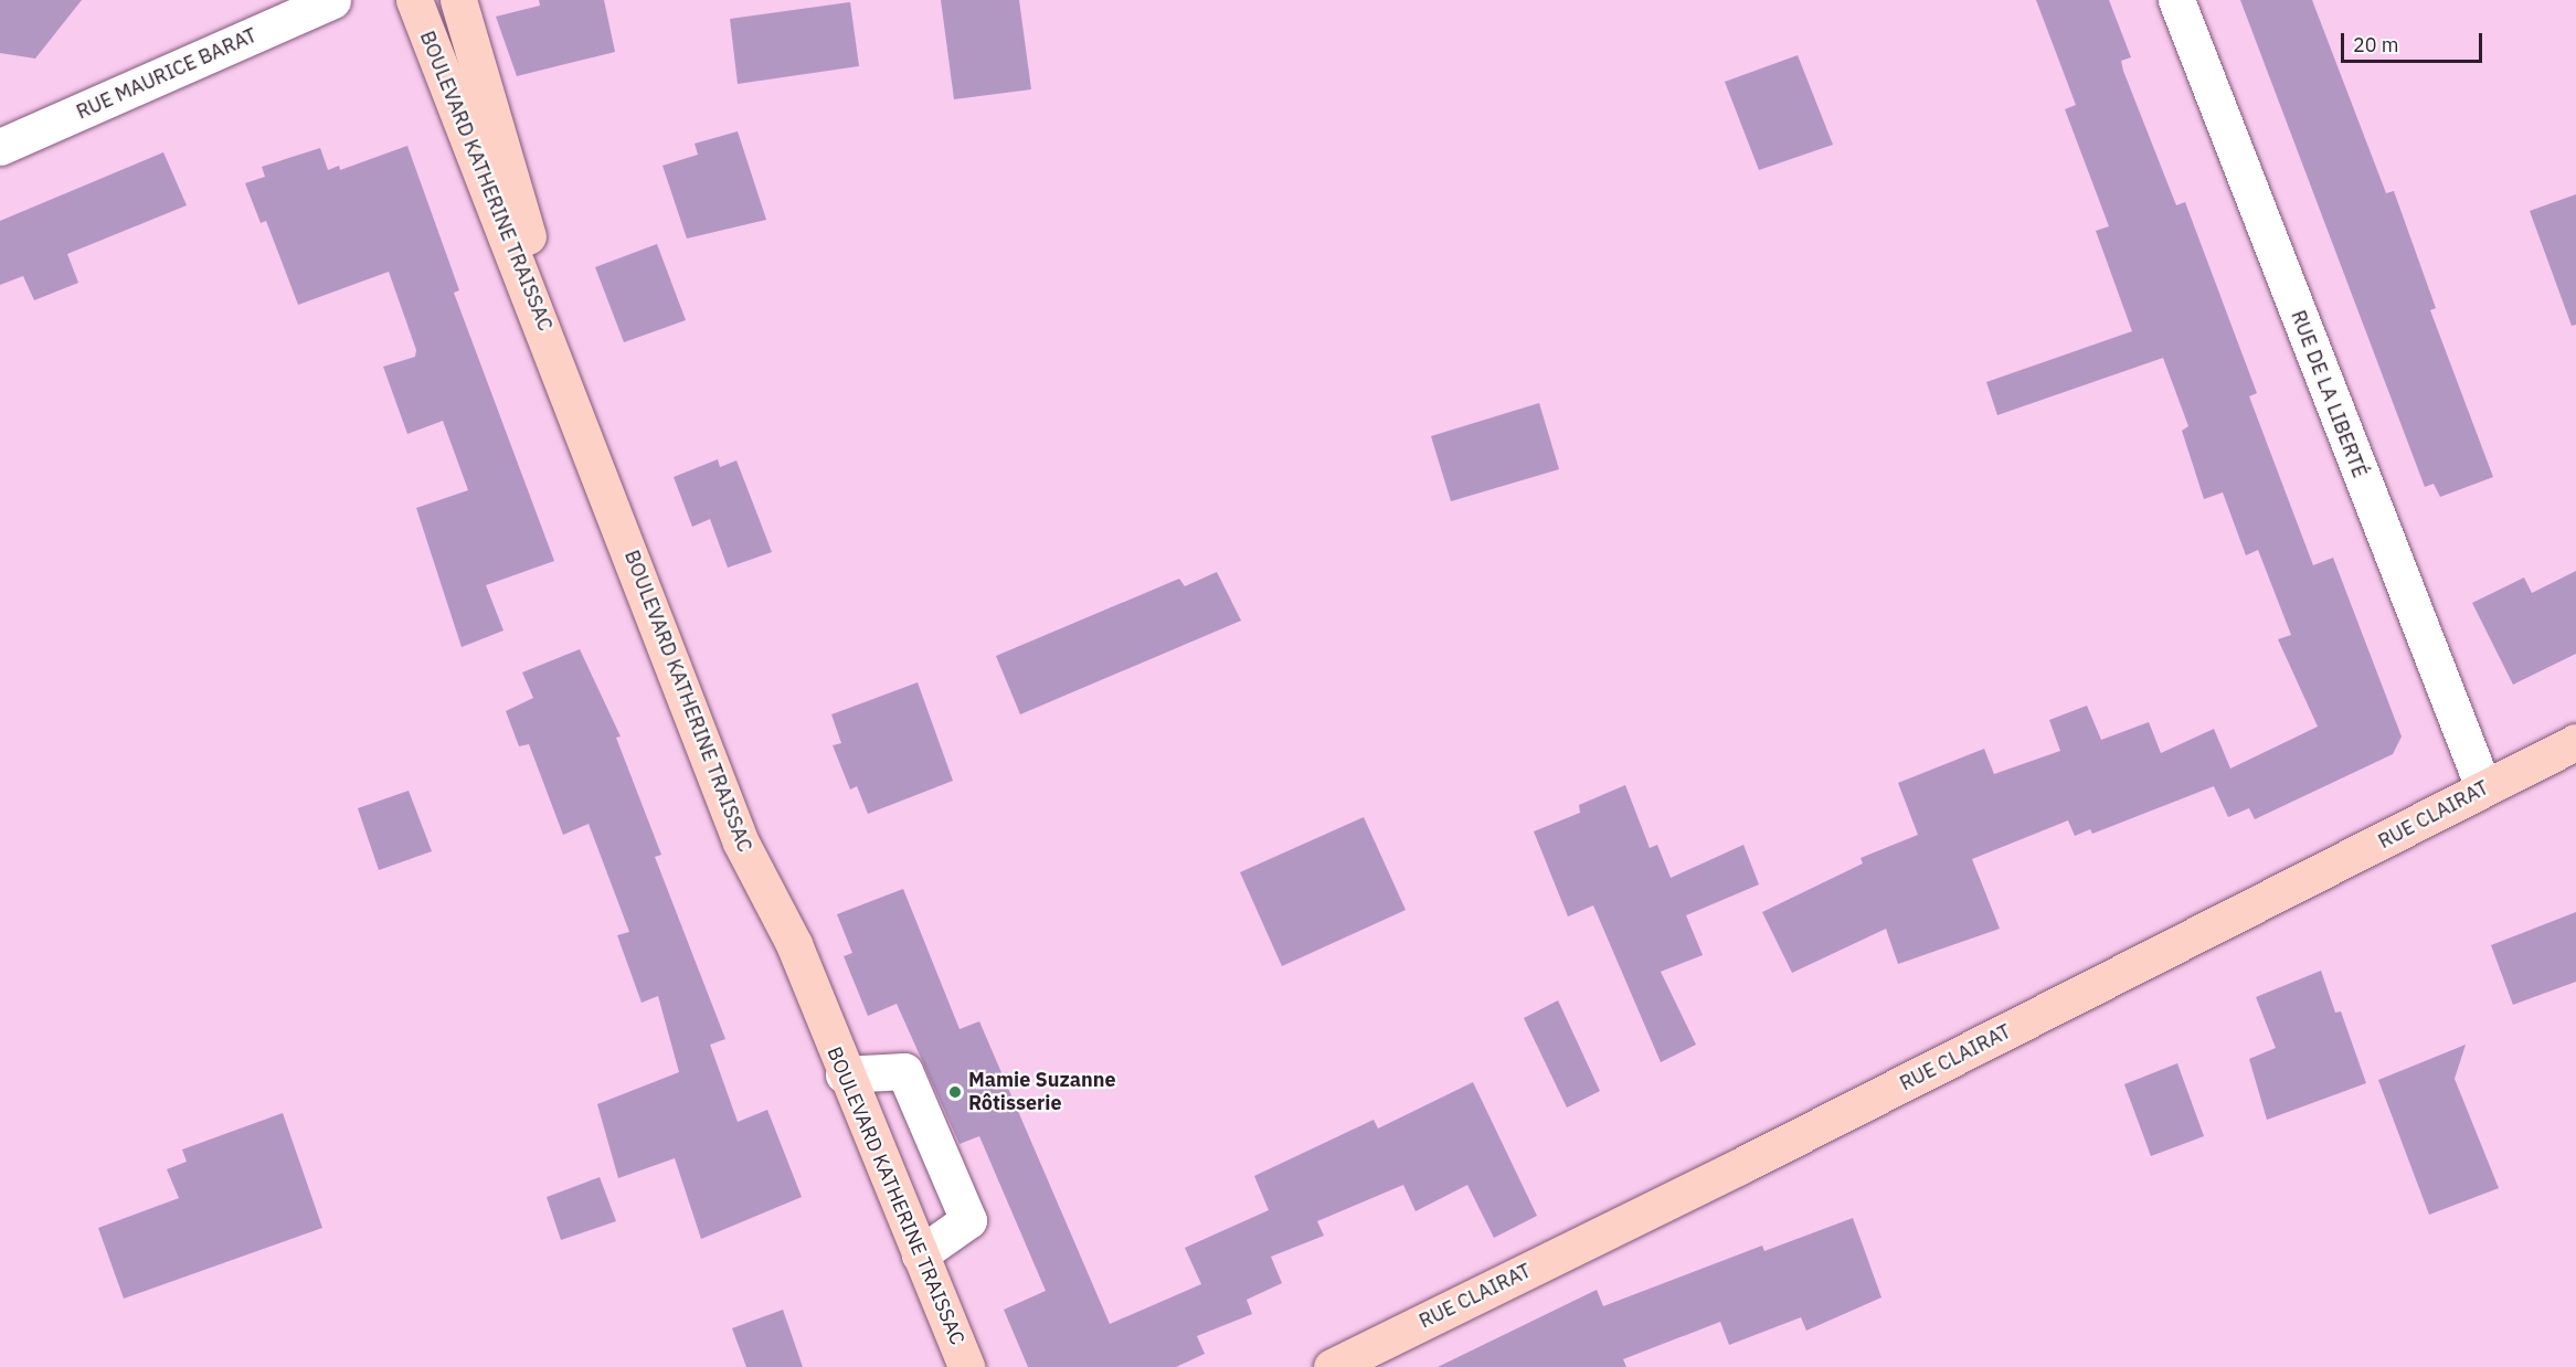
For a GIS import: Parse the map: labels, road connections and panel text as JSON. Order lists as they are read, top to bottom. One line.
{"streets":{"main road":["BOULEVARD KATHERINE TRAISSAC","RUE CLAIRAT"],"street":["RUE MAURICE BARAT","RUE DE LA LIBERTÉ"]},"crossings":[["RUE DE LA LIBERTÉ","RUE CLAIRAT"]],"places":["Mamie Suzanne Rôtisserie"],"scale_bar":"20 m"}
